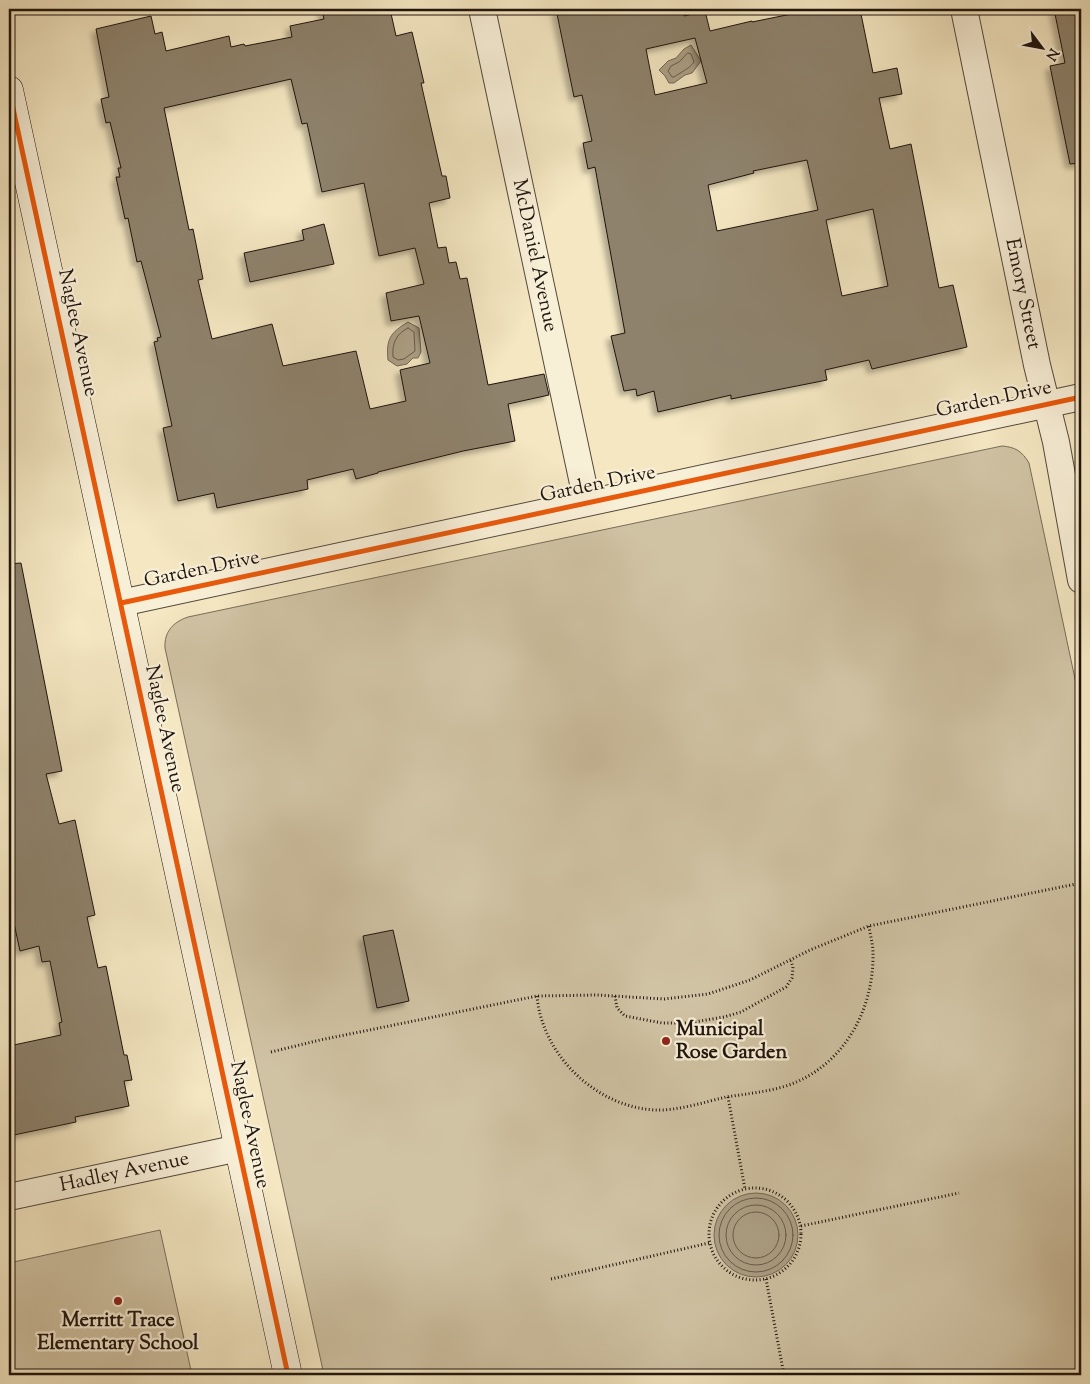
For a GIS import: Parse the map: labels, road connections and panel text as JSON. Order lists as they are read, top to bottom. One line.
{"streets":{"main road":["Naglee Avenue"],"street":["McDaniel Avenue","Emory Street","Garden Drive","Hadley Avenue"]},"crossings":[["McDaniel Avenue","Garden Drive"],["Emory Street","Garden Drive"],["Naglee Avenue","Garden Drive"],["Naglee Avenue","Hadley Avenue"]],"places":["Municipal Rose Garden","Merritt Trace Elementary School"],"north":"bottom right"}
